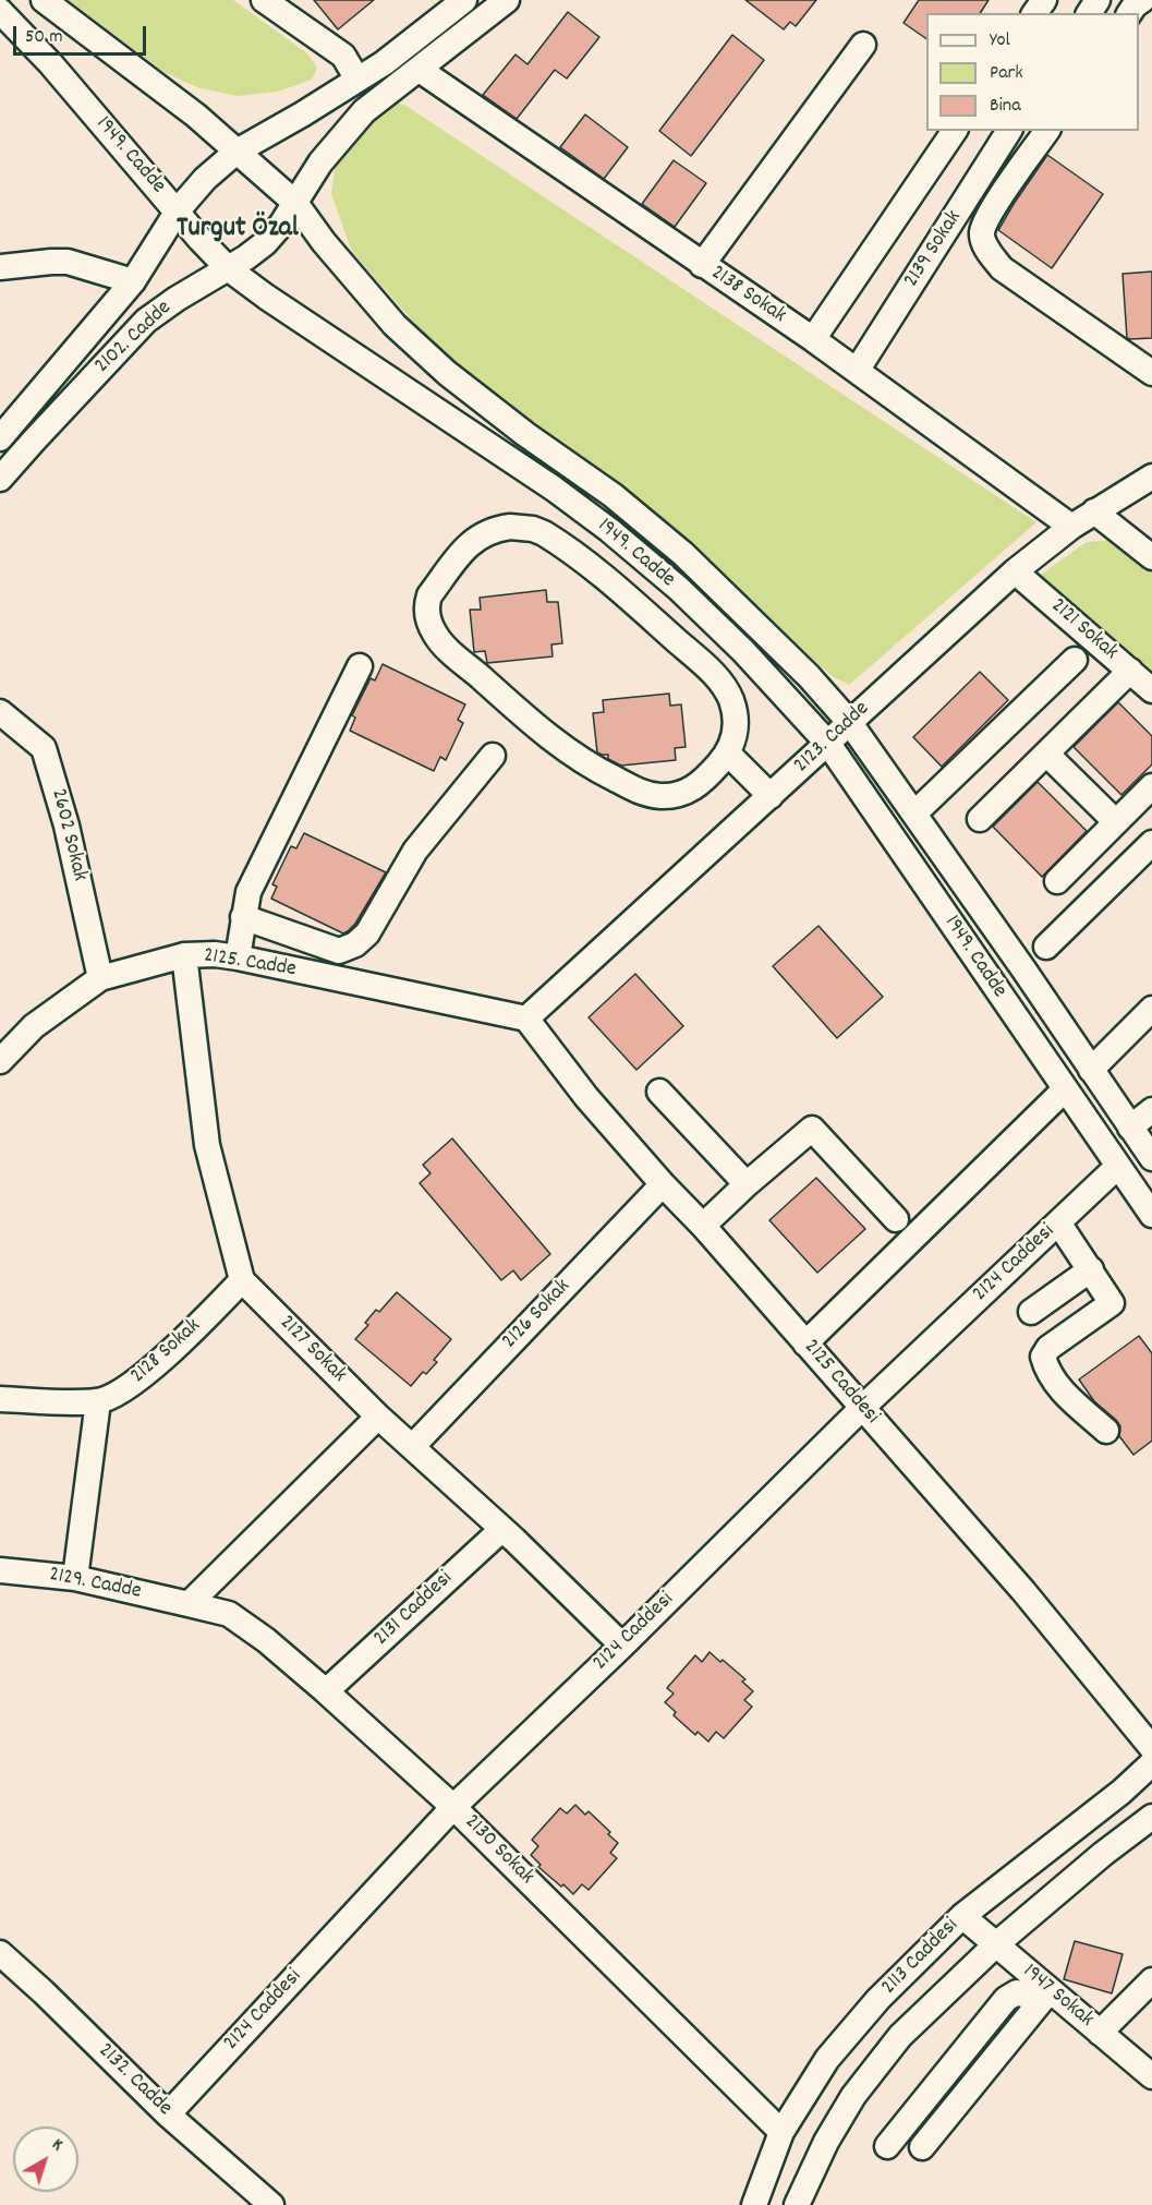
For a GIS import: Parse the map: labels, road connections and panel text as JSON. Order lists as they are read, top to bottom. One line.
{"streets":{"street":["1949. Cadde","2139 Sokak","2138 Sokak","2102. Cadde","2121 Sokak","2123. Cadde","2602 Sokak","2125. Cadde","2124 Caddesi","2126 Sokak","2127 Sokak","2128 Sokak","2125 Caddesi","2129. Cadde","2131 Caddesi","2130 Sokak","2113 Caddesi","1947 Sokak","2132. Cadde"]},"crossings":[["1949. Cadde","2102. Cadde"],["1949. Cadde","2123. Cadde"],["1949. Cadde","2124 Caddesi"],["2139 Sokak","2138 Sokak"],["2138 Sokak","2102. Cadde"],["2138 Sokak","2123. Cadde"],["2121 Sokak","2123. Cadde"],["2123. Cadde","2125. Cadde"],["2123. Cadde","2125 Caddesi"],["2602 Sokak","2125. Cadde"],["2125. Cadde","2125 Caddesi"],["2124 Caddesi","2127 Sokak"],["2124 Caddesi","2125 Caddesi"],["2124 Caddesi","2130 Sokak"],["2124 Caddesi","2132. Cadde"],["2126 Sokak","2127 Sokak"],["2126 Sokak","2125 Caddesi"],["2127 Sokak","2128 Sokak"],["2127 Sokak","2131 Caddesi"],["2129. Cadde","2130 Sokak"],["2131 Caddesi","2130 Sokak"],["2130 Sokak","2113 Caddesi"],["2113 Caddesi","1947 Sokak"]],"districts":["Turgut Özal"],"legend":["Yol","Park","Bina"],"scale_bar":"50 m","north":"top right"}
